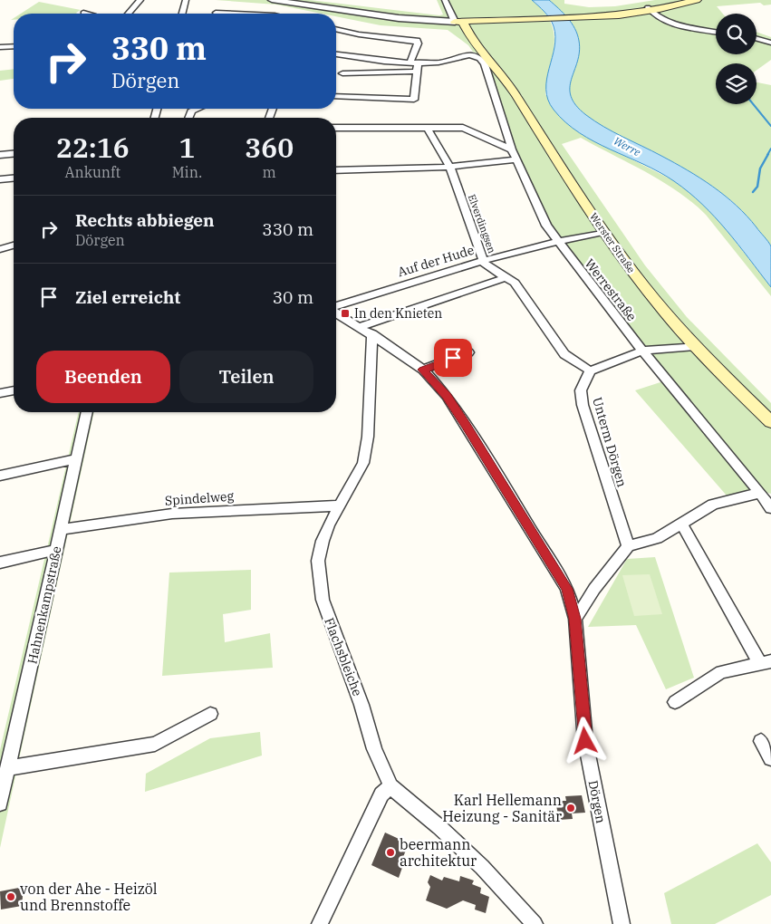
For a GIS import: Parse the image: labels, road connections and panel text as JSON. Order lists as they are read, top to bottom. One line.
{"streets":{"main road":["Werster Straße"],"street":["Elverdingsen","Auf der Hude","Werrestraße","Unterm Dörgen","Spindelweg","Hahnenkampstraße","Flachsbleiche","Dörgen"]},"crossings":[["Elverdingsen","Auf der Hude"],["Elverdingsen","Unterm Dörgen"],["Werster Straße","Auf der Hude"],["Auf der Hude","Werrestraße"],["Spindelweg","Hahnenkampstraße"],["Spindelweg","Flachsbleiche"],["Flachsbleiche","Dörgen"]],"water":["Werre"],"places":{"transit":["In den Knieten"],"other":["Karl Hellemann Heizung - Sanitär","beermann architektur","von der Ahe - Heizöl und Brennstoffe"]},"page":{"turn":["330 m","Dörgen"],"eta":["22:16","Ankunft","1","Min.","360","m"],"list":[{"name":"Rechts abbiegen","note":"Dörgen","value":"330 m"},{"name":"Ziel erreicht","value":"30 m"}],"buttons":["Beenden","Teilen"]}}
